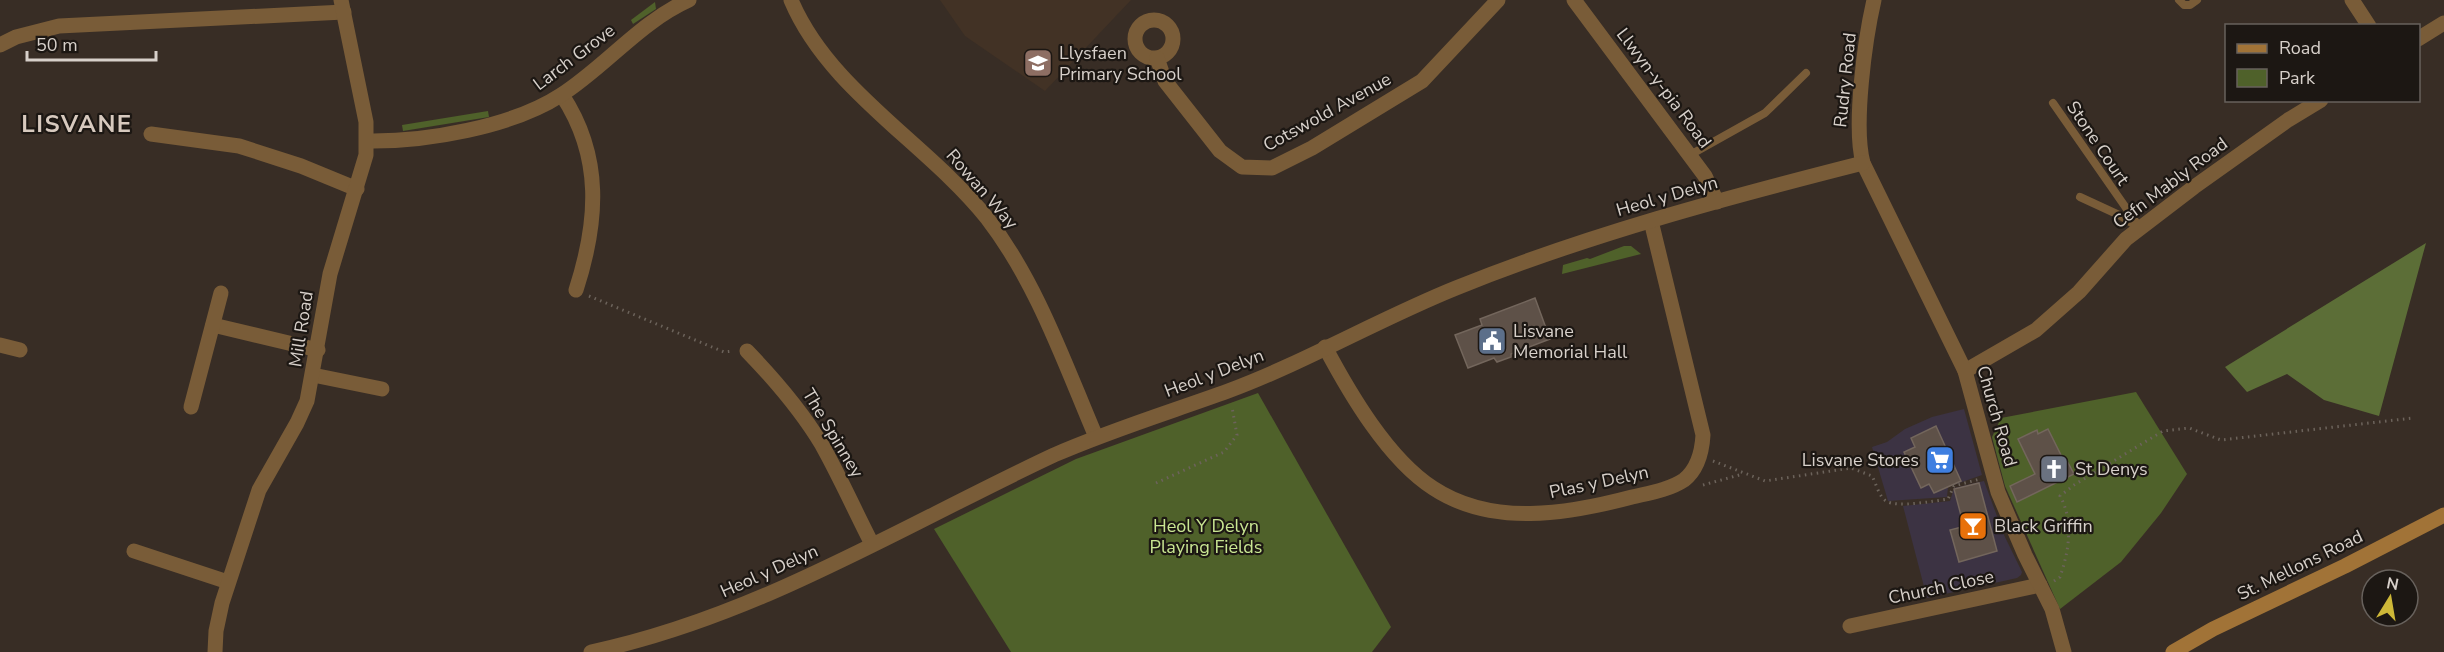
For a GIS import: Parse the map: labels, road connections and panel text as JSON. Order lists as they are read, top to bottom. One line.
{"streets":{"main road":["St. Mellons Road"],"street":["Larch Grove","Rudry Road","Llwyn-y-pia Road","Cotswold Avenue","Cefn Mably Road","Rowan Way","Heol y Delyn","Mill Road","Church Road","The Spinney","Plas y Delyn","Church Close"],"lane":["Stone Court"]},"crossings":[["Larch Grove","Mill Road"],["Rudry Road","Heol y Delyn"],["Rudry Road","Church Road"],["Llwyn-y-pia Road","Heol y Delyn"],["Stone Court","Cefn Mably Road"],["Cefn Mably Road","Church Road"],["Rowan Way","Heol y Delyn"],["Heol y Delyn","Church Road"],["Heol y Delyn","The Spinney"],["Heol y Delyn","Plas y Delyn"],["Church Road","Church Close"]],"districts":["LISVANE"],"parks":["Heol Y Delyn Playing Fields"],"places":{"school or university":["Llysfaen Primary School"],"public building":["Lisvane Memorial Hall"],"supermarket":["Lisvane Stores"],"church":["St Denys"],"bar":["Black Griffin"]},"legend":["Road","Park"],"scale_bar":"50 m","north":"top"}
